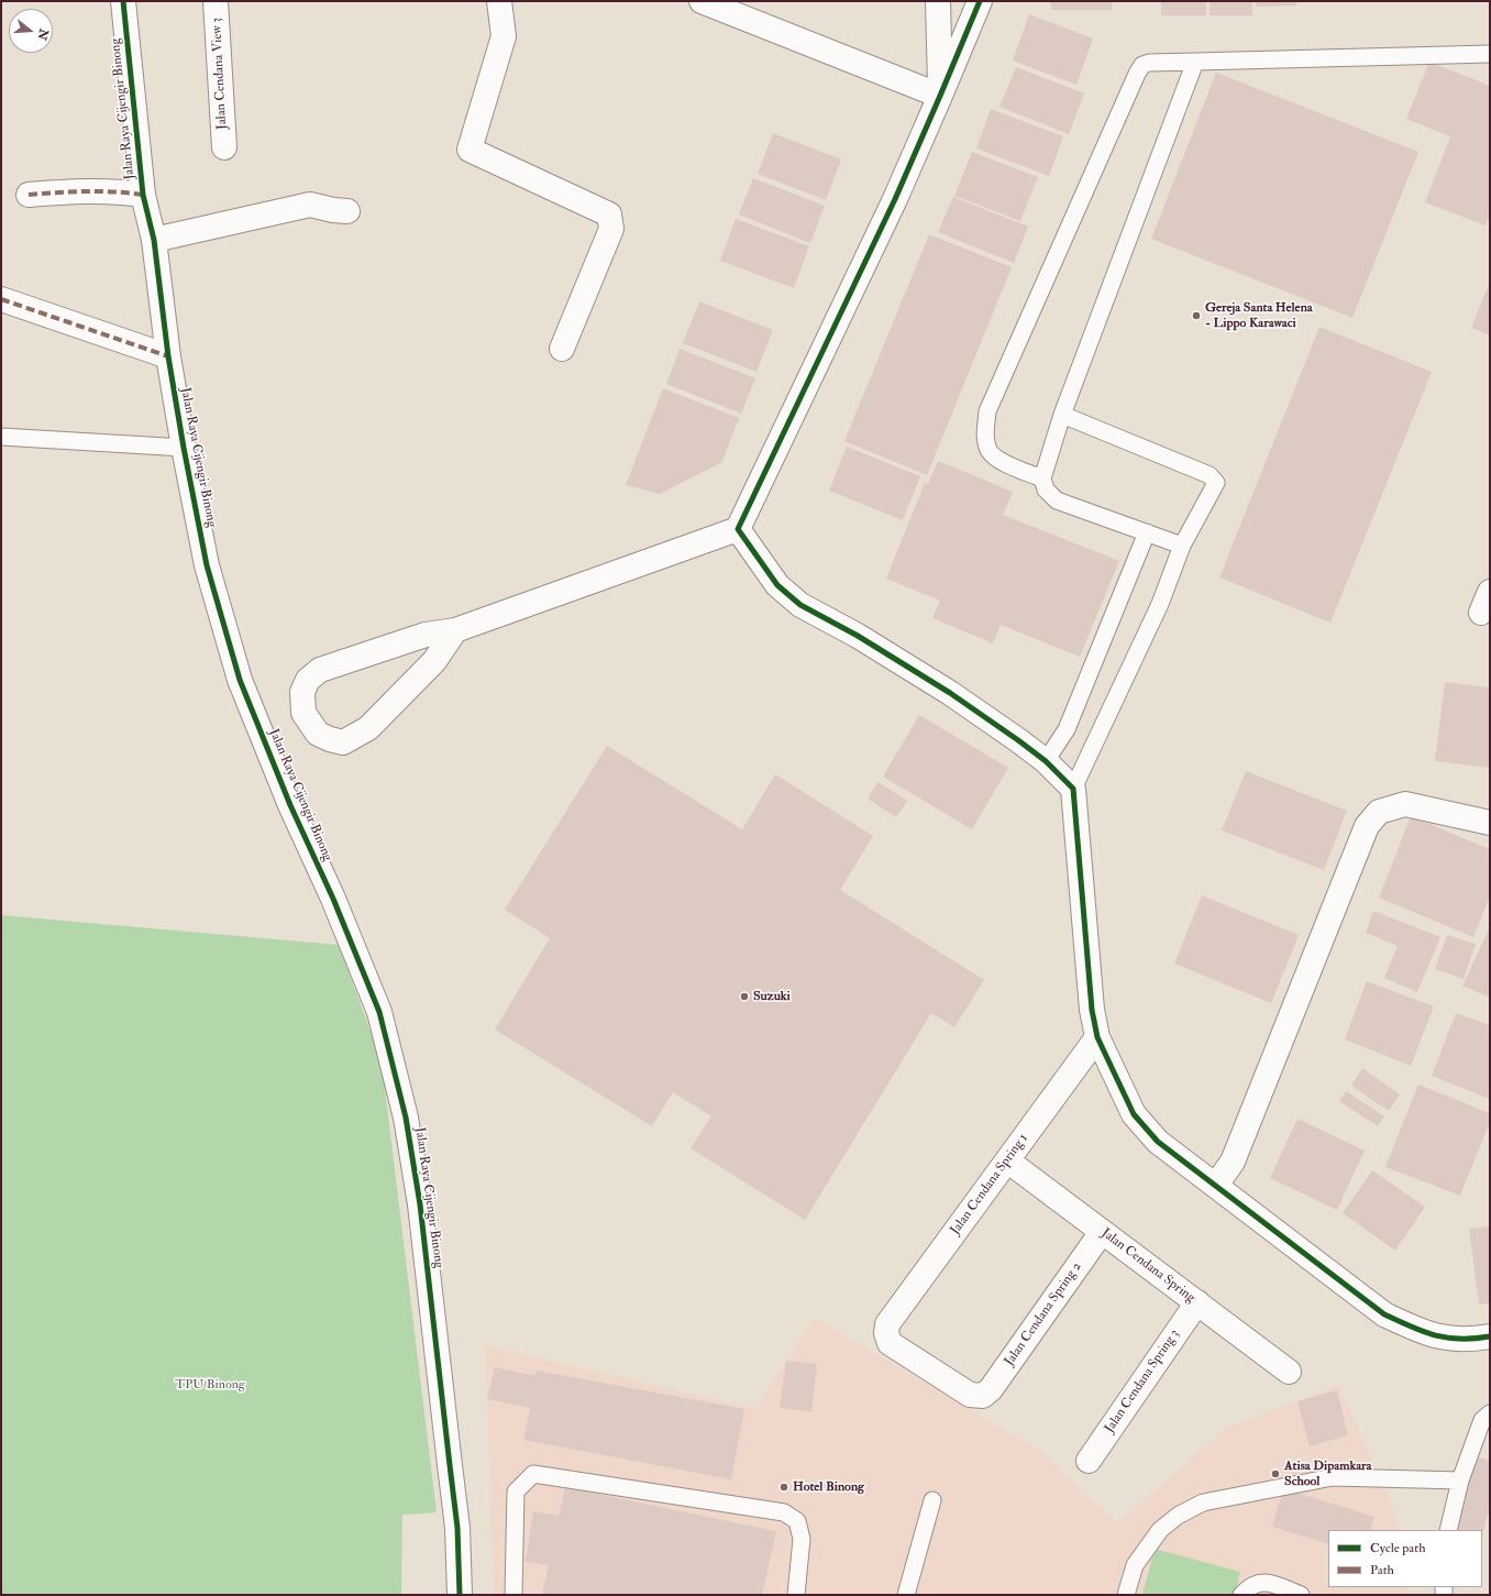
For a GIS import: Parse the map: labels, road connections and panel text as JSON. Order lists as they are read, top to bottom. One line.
{"streets":{"street":["Jalan Cendana View 3","Jalan Raya Cijengir Binong","Jalan Cendana Spring 1","Jalan Cendana Spring","Jalan Cendana Spring 2","Jalan Cendana Spring 3"]},"crossings":[["Jalan Cendana Spring 1","Jalan Cendana Spring"],["Jalan Cendana Spring 1","Jalan Cendana Spring 2"],["Jalan Cendana Spring","Jalan Cendana Spring 2"],["Jalan Cendana Spring","Jalan Cendana Spring 3"]],"parks":["TPU Binong"],"places":["Gereja Santa Helena - Lippo Karawaci","Suzuki","Atisa Dipamkara School","Hotel Binong"],"legend":["Cycle path","Path"],"north":"right"}
